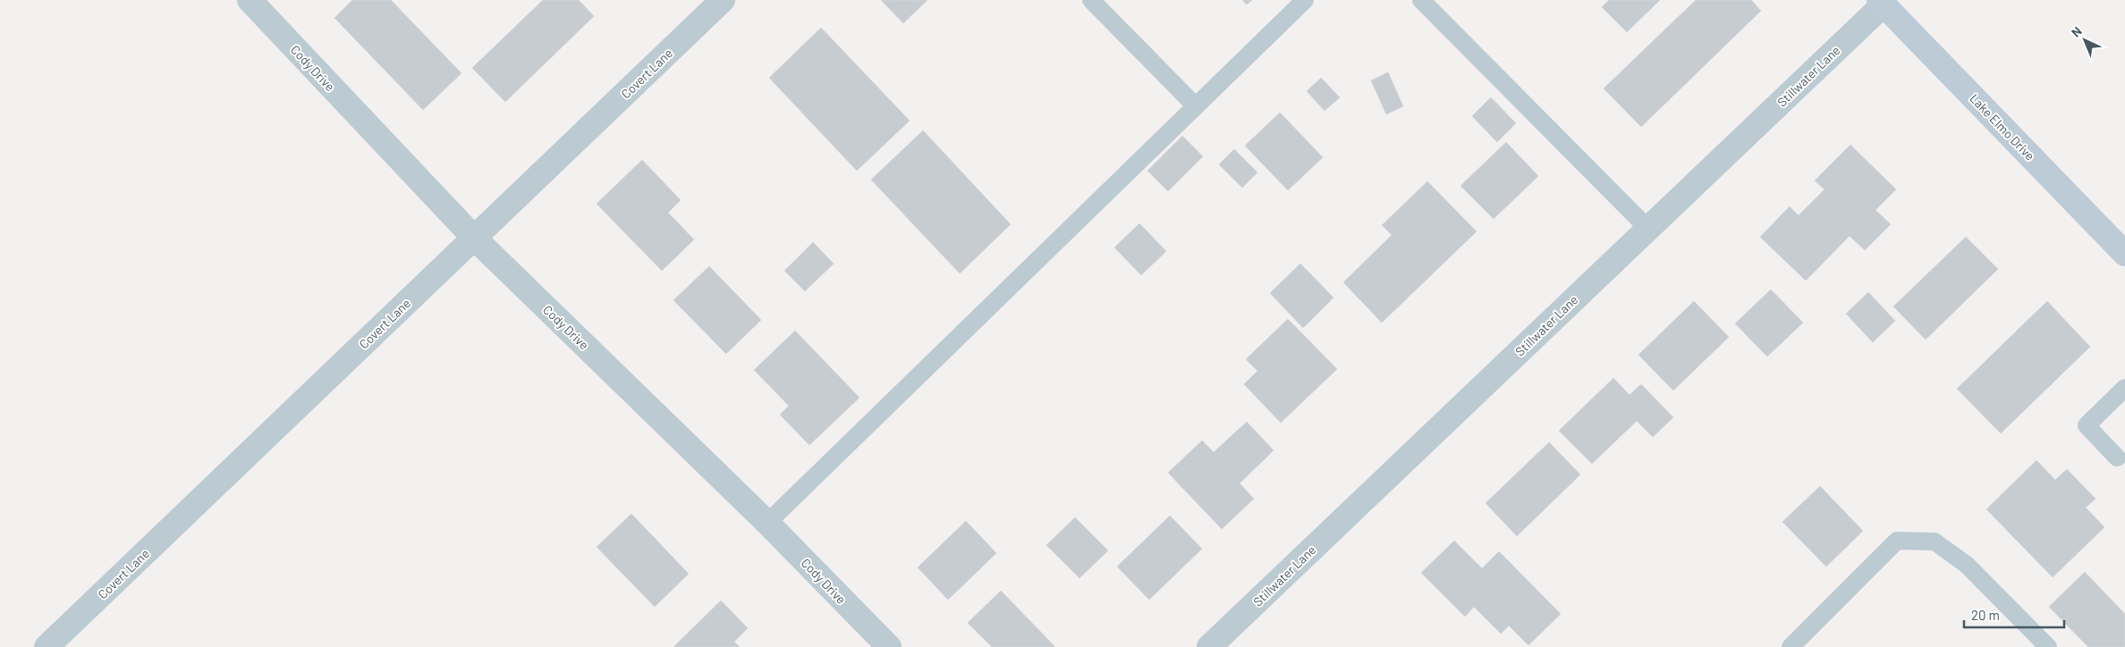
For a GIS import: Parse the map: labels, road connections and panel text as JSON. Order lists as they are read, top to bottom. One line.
{"streets":{"street":["Cody Drive","Covert Lane","Stillwater Lane","Lake Elmo Drive"]},"crossings":[["Cody Drive","Covert Lane"],["Stillwater Lane","Lake Elmo Drive"]],"scale_bar":"20 m","north":"top left"}
